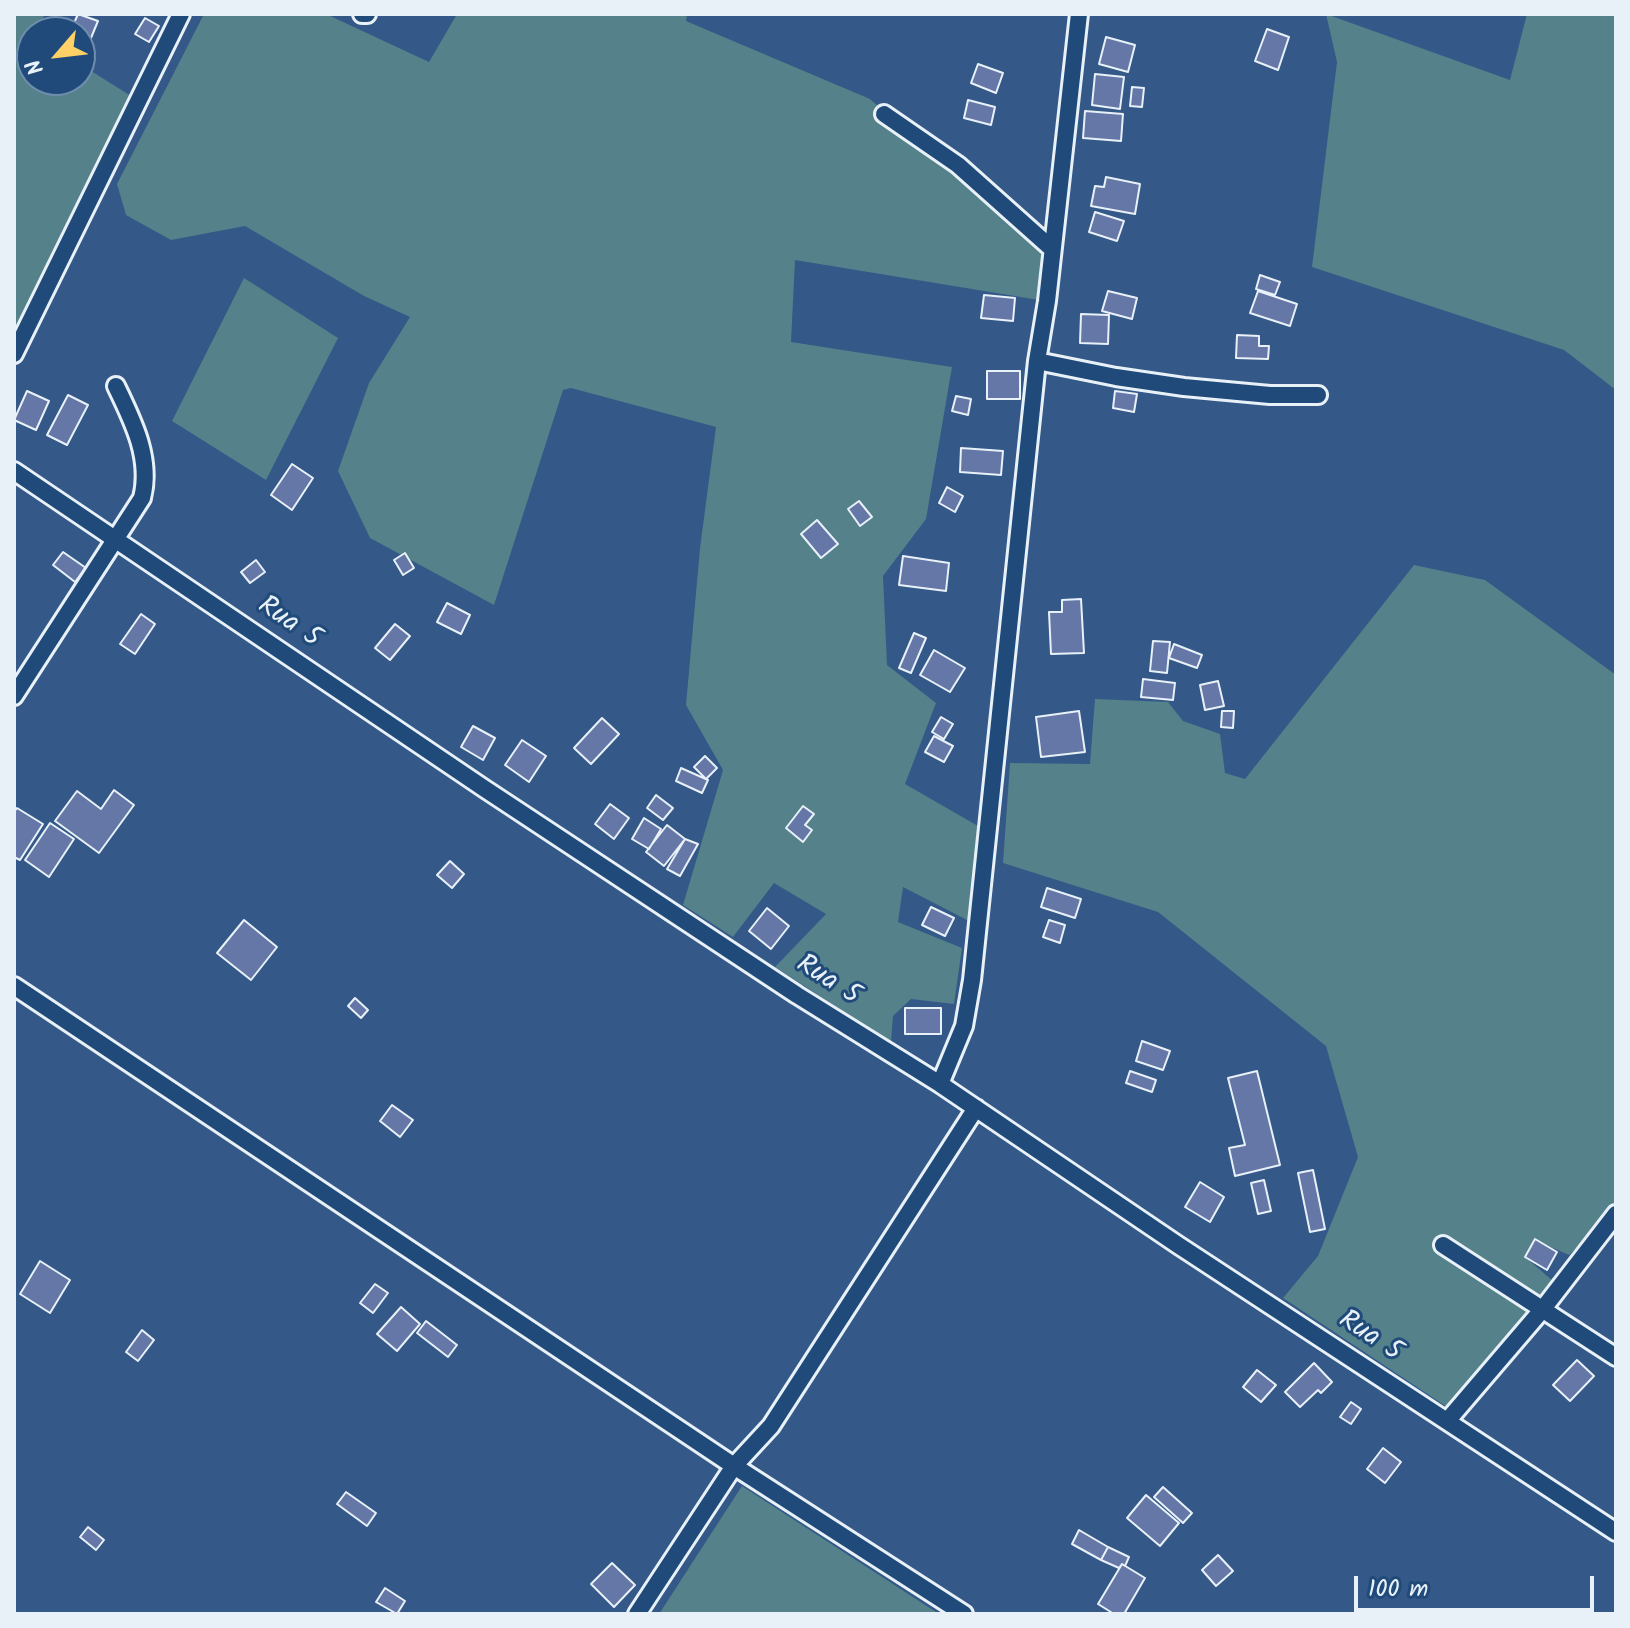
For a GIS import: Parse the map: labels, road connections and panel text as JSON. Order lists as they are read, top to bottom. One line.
{"streets":{"street":["Rua 5"]},"scale_bar":"100 m","north":"bottom left"}
